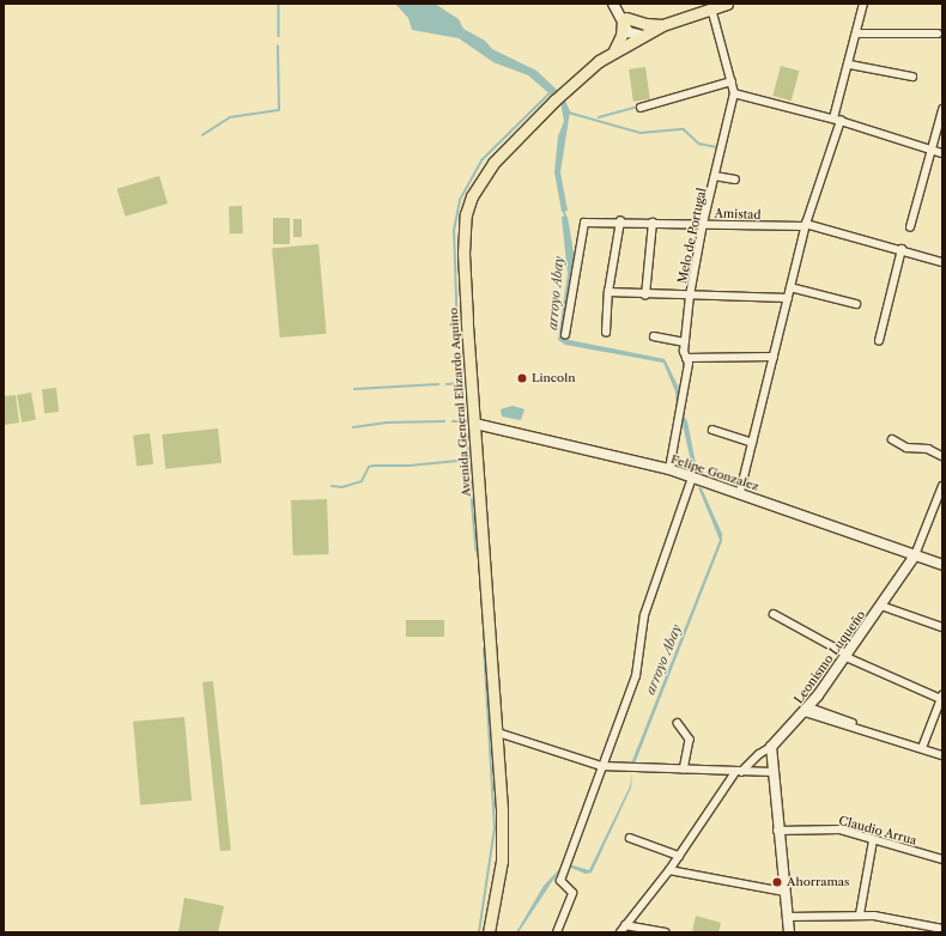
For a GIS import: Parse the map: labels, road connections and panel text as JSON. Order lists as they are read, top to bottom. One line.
{"streets":{"main road":["Avenida General Elizardo Aquino"],"street":["Amistad","Melo de Portugal","Felipe Gonzalez","Leonismo Luqueño","Claudio Arrua"]},"crossings":[["Amistad","Melo de Portugal"],["Melo de Portugal","Avenida General Elizardo Aquino"],["Melo de Portugal","Felipe Gonzalez"],["Avenida General Elizardo Aquino","Felipe Gonzalez"],["Felipe Gonzalez","Leonismo Luqueño"]],"water":["arroyo Abay"],"places":["Lincoln","Ahorramas"]}
